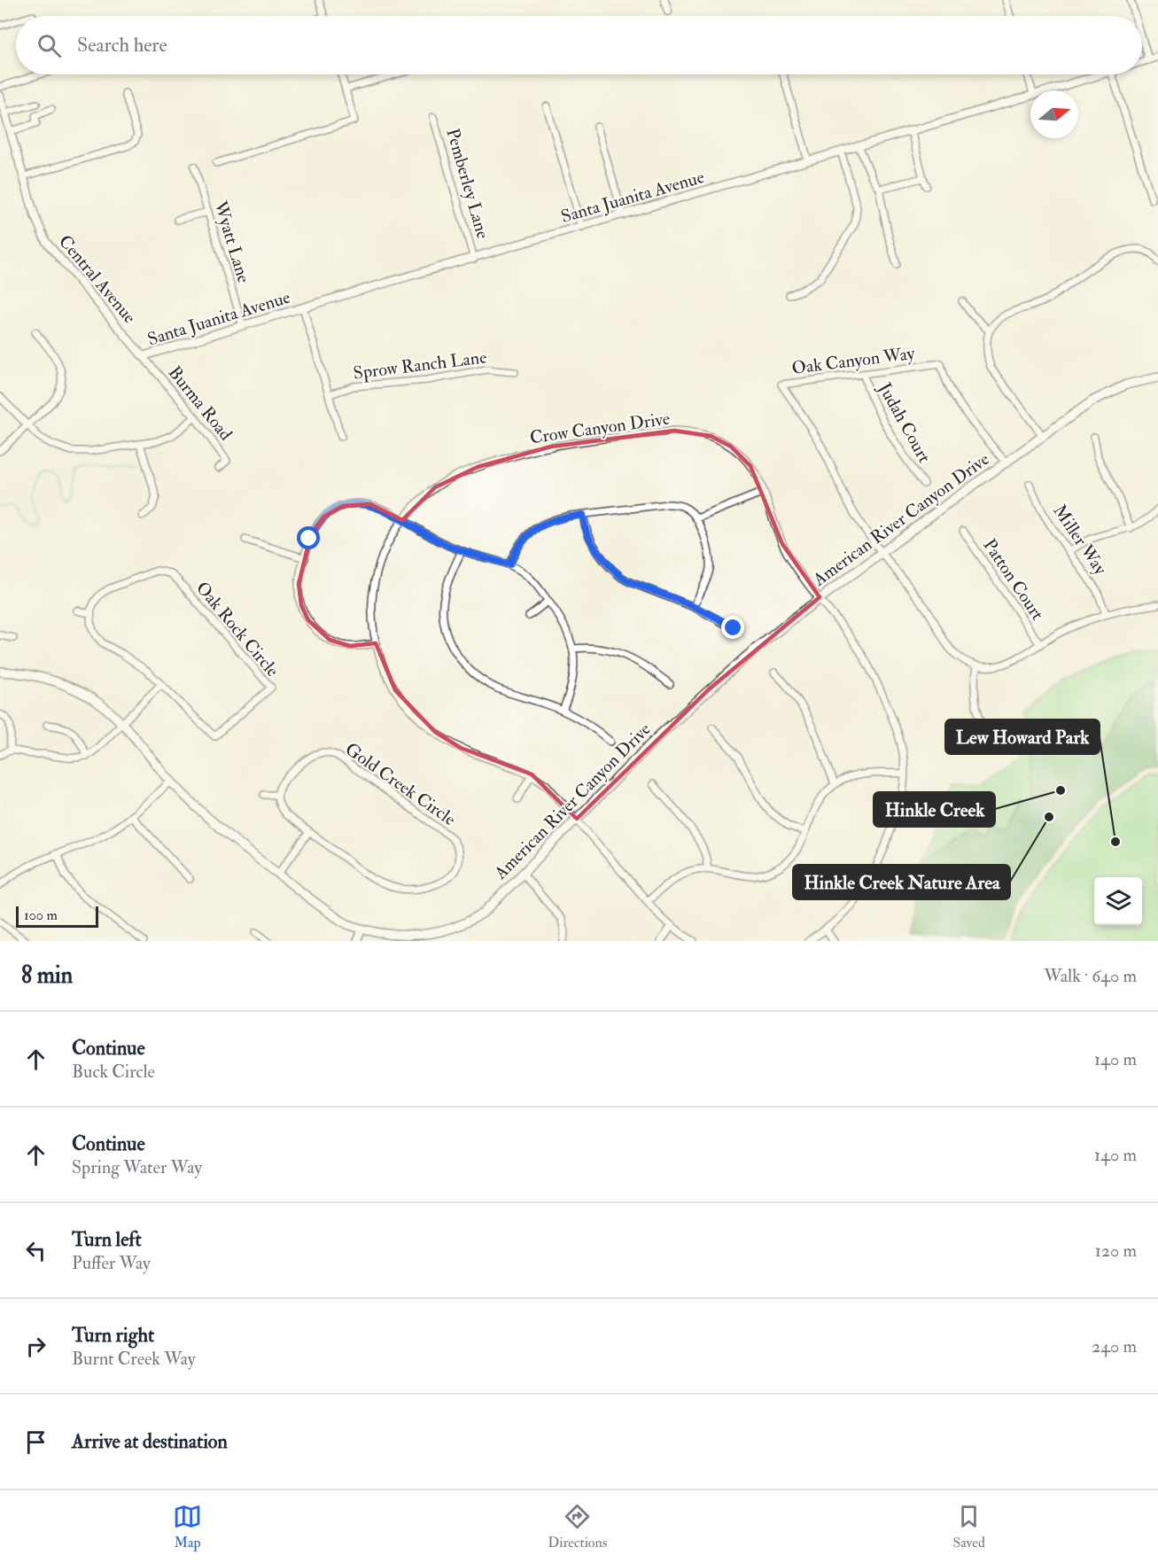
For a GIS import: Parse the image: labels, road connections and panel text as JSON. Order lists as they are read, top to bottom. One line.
{"streets":{"main road":["American River Canyon Drive"],"street":["Pemberley Lane","Santa Juanita Avenue","Wyatt Lane","Central Avenue","Oak Canyon Way","Sprow Ranch Lane","Burma Road","Judah Court","Crow Canyon Drive","Miller Way","Patton Court","Oak Rock Circle","Gold Creek Circle"]},"crossings":[["Pemberley Lane","Santa Juanita Avenue"],["Santa Juanita Avenue","Wyatt Lane"],["Santa Juanita Avenue","Central Avenue"],["Santa Juanita Avenue","Burma Road"],["Central Avenue","Burma Road"],["Oak Canyon Way","Judah Court"],["Oak Canyon Way","American River Canyon Drive"],["Crow Canyon Drive","American River Canyon Drive"]],"places":["Hinkle Creek","Hinkle Creek Nature Area","Lew Howard Park"],"scale_bar":"100 m","north":"right","page":{"search":"Search here","scale":"100 m","heading":["8 min","Walk · 640 m"],"list":[["Continue","Buck Circle","140 m"],["Continue","Spring Water Way","140 m"],["Turn left","Puffer Way","120 m"],["Turn right","Burnt Creek Way","240 m"],"Arrive at destination"],"nav":["Map","Directions","Saved"]}}
